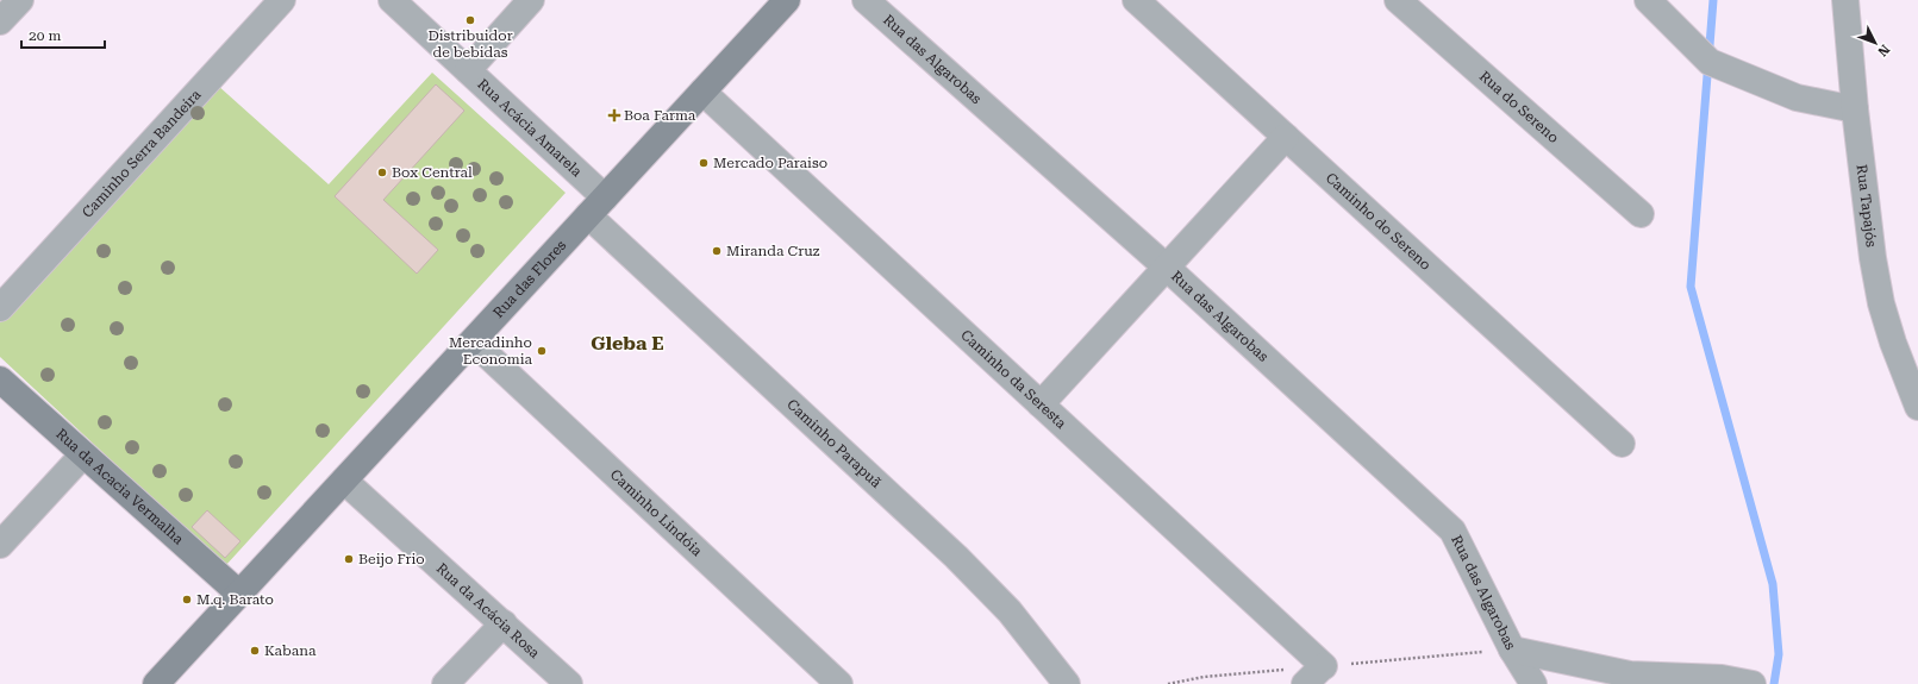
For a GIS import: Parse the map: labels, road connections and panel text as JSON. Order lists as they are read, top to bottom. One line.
{"streets":{"street":["Rua das Algarobas","Rua do Sereno","Rua Acácia Amarela","Caminho Serra Bandeira","Rua Tapajós","Caminho do Sereno","Rua das Flores","Caminho da Seresta","Caminho Parapuã","Rua da Acacia Vermalha","Caminho Lindóia","Rua da Acácia Rosa"]},"crossings":[["Rua Acácia Amarela","Rua das Flores"],["Rua Acácia Amarela","Caminho Parapuã"],["Rua das Flores","Caminho da Seresta"],["Rua das Flores","Caminho Parapuã"],["Rua das Flores","Rua da Acacia Vermalha"],["Rua das Flores","Caminho Lindóia"],["Rua das Flores","Rua da Acácia Rosa"]],"districts":["Gleba E"],"places":{"other":["Distribuidor de bebidas","Mercado Paraiso","Box Central","Miranda Cruz","Mercadinho Economia","Beijo Frio","M.q. Barato","Kabana"],"health":["Boa Farma"]},"scale_bar":"20 m","north":"bottom right"}
